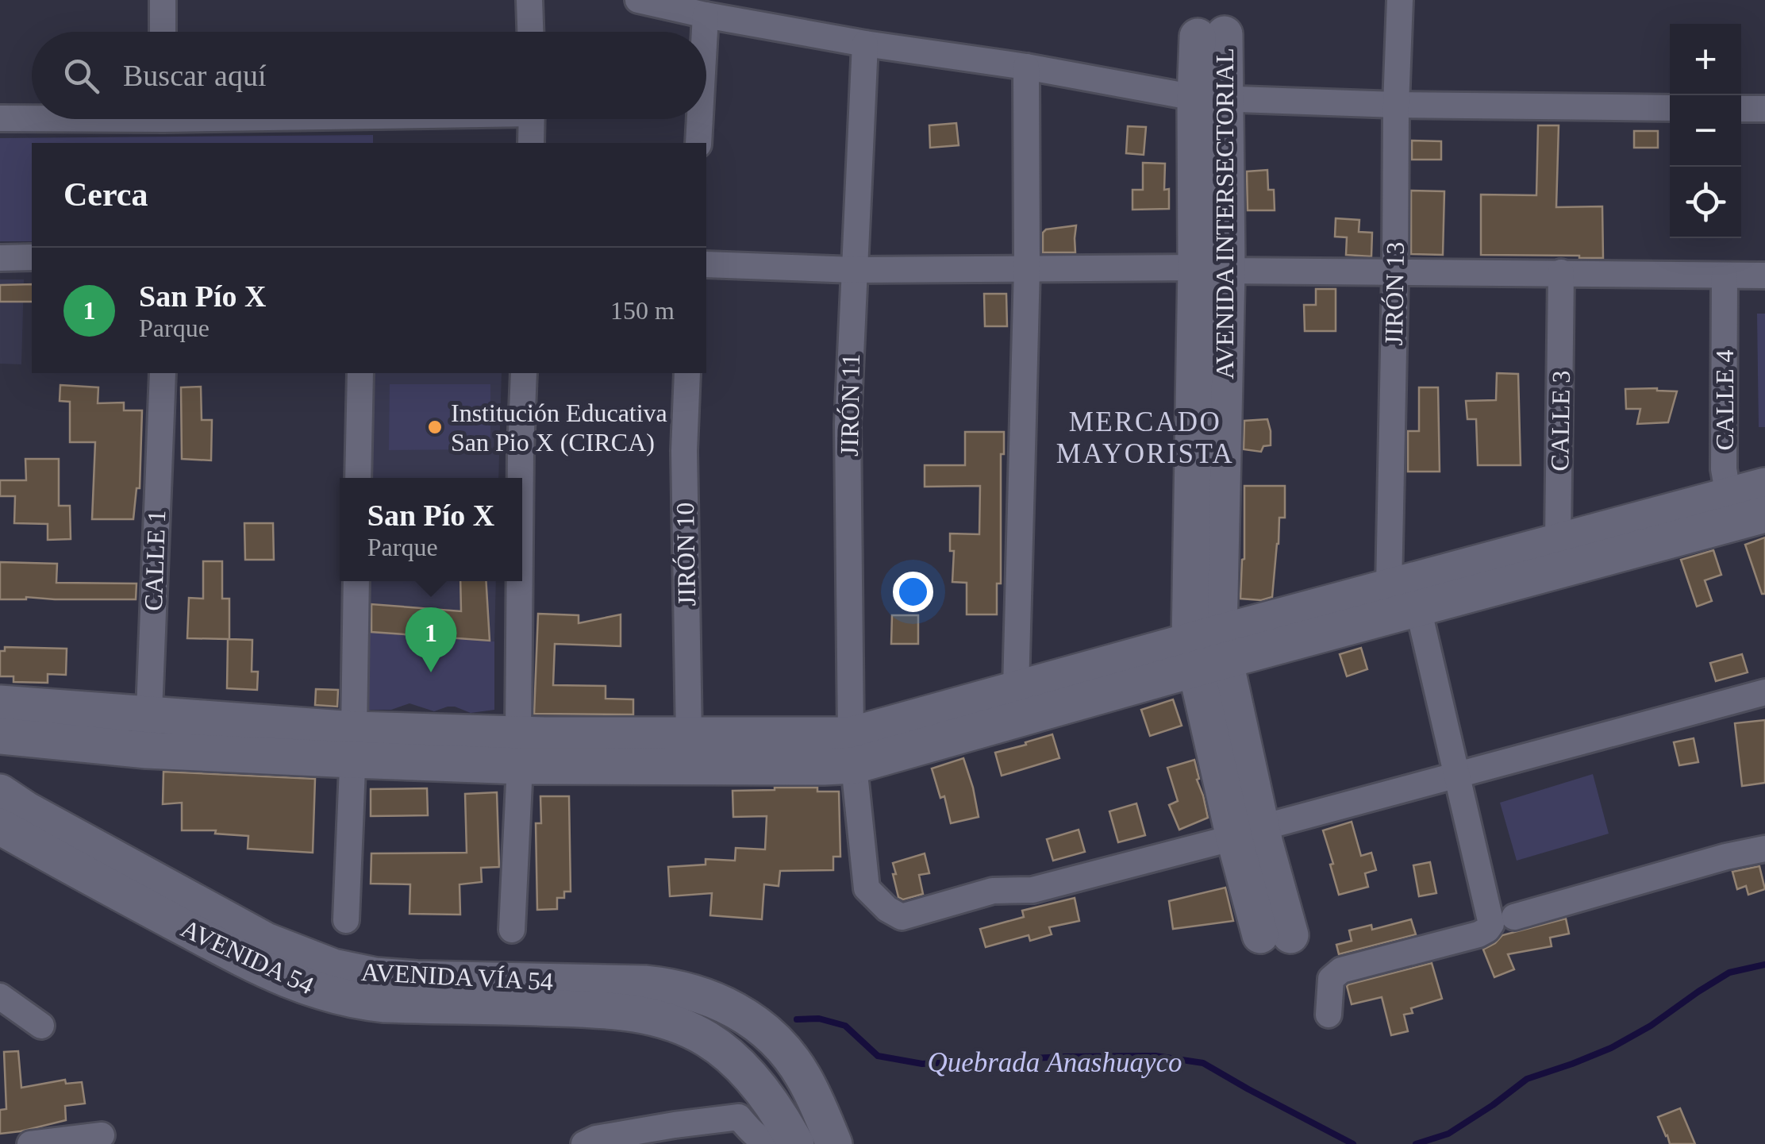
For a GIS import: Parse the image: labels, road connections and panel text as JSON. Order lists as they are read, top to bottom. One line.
{"streets":{"street":["AVENIDA INTERSECTORIAL","JIRÓN 13","CALLE 4","JIRÓN 11","CALLE 3","JIRÓN 10","CALLE 1","AVENIDA 54","AVENIDA VÍA 54"]},"crossings":[["AVENIDA INTERSECTORIAL","JIRÓN 11"]],"districts":["MERCADO MAYORISTA"],"water":["Quebrada Anashuayco"],"places":["Institución Educativa San Pio X (CIRCA)"],"page":{"map_buttons":["+","−"],"search":"Buscar aquí","heading":"Cerca","list":[{"mark":"1","name":"San Pío X","note":"Parque","value":"150 m"}],"popup":["San Pío X","Parque"],"pins":"1"}}
